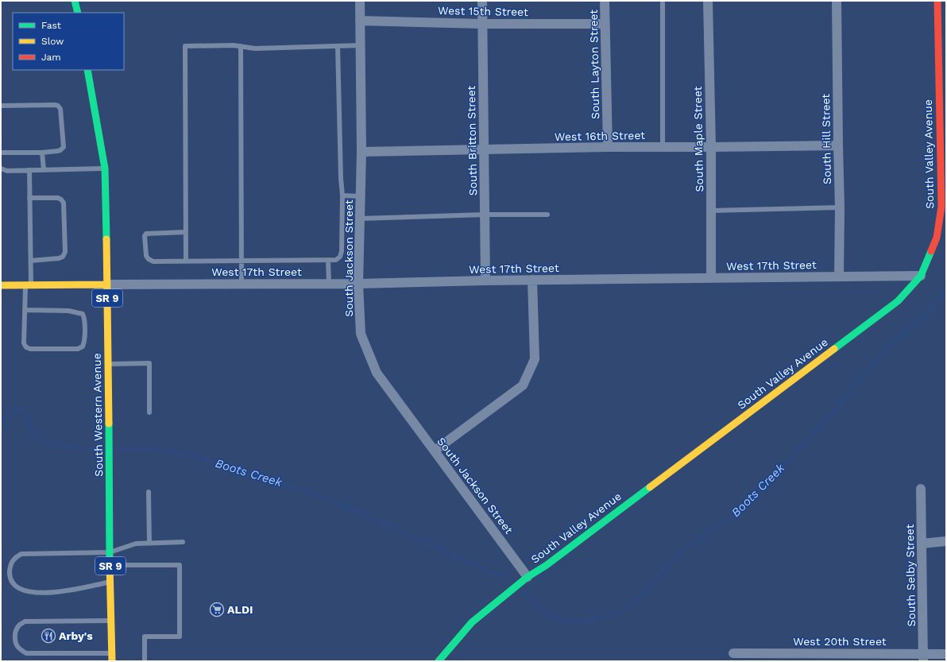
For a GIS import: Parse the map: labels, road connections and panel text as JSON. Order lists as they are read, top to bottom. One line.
{"streets":{"main road":["South Valley Avenue","SR 9","South Western Avenue"],"street":["West 15th Street","South Layton Street","West 16th Street","South Maple Street","South Hill Street","South Britton Street","South Jackson Street","West 17th Street","South Selby Street","West 20th Street"]},"crossings":[["West 15th Street","South Layton Street"],["West 15th Street","South Britton Street"],["West 15th Street","South Jackson Street"],["South Layton Street","West 16th Street"],["West 16th Street","South Maple Street"],["West 16th Street","South Hill Street"],["West 16th Street","South Britton Street"],["West 16th Street","South Jackson Street"],["South Maple Street","West 17th Street"],["South Hill Street","West 17th Street"],["South Britton Street","West 17th Street"],["South Valley Avenue","South Jackson Street"],["South Valley Avenue","West 17th Street"],["South Jackson Street","West 17th Street"],["West 17th Street","South Western Avenue"],["SR 9","South Western Avenue"],["South Selby Street","West 20th Street"]],"water":["Boots Creek"],"places":{"supermarket":["ALDI"],"restaurant":["Arby's"]},"legend":["Fast","Slow","Jam"]}
